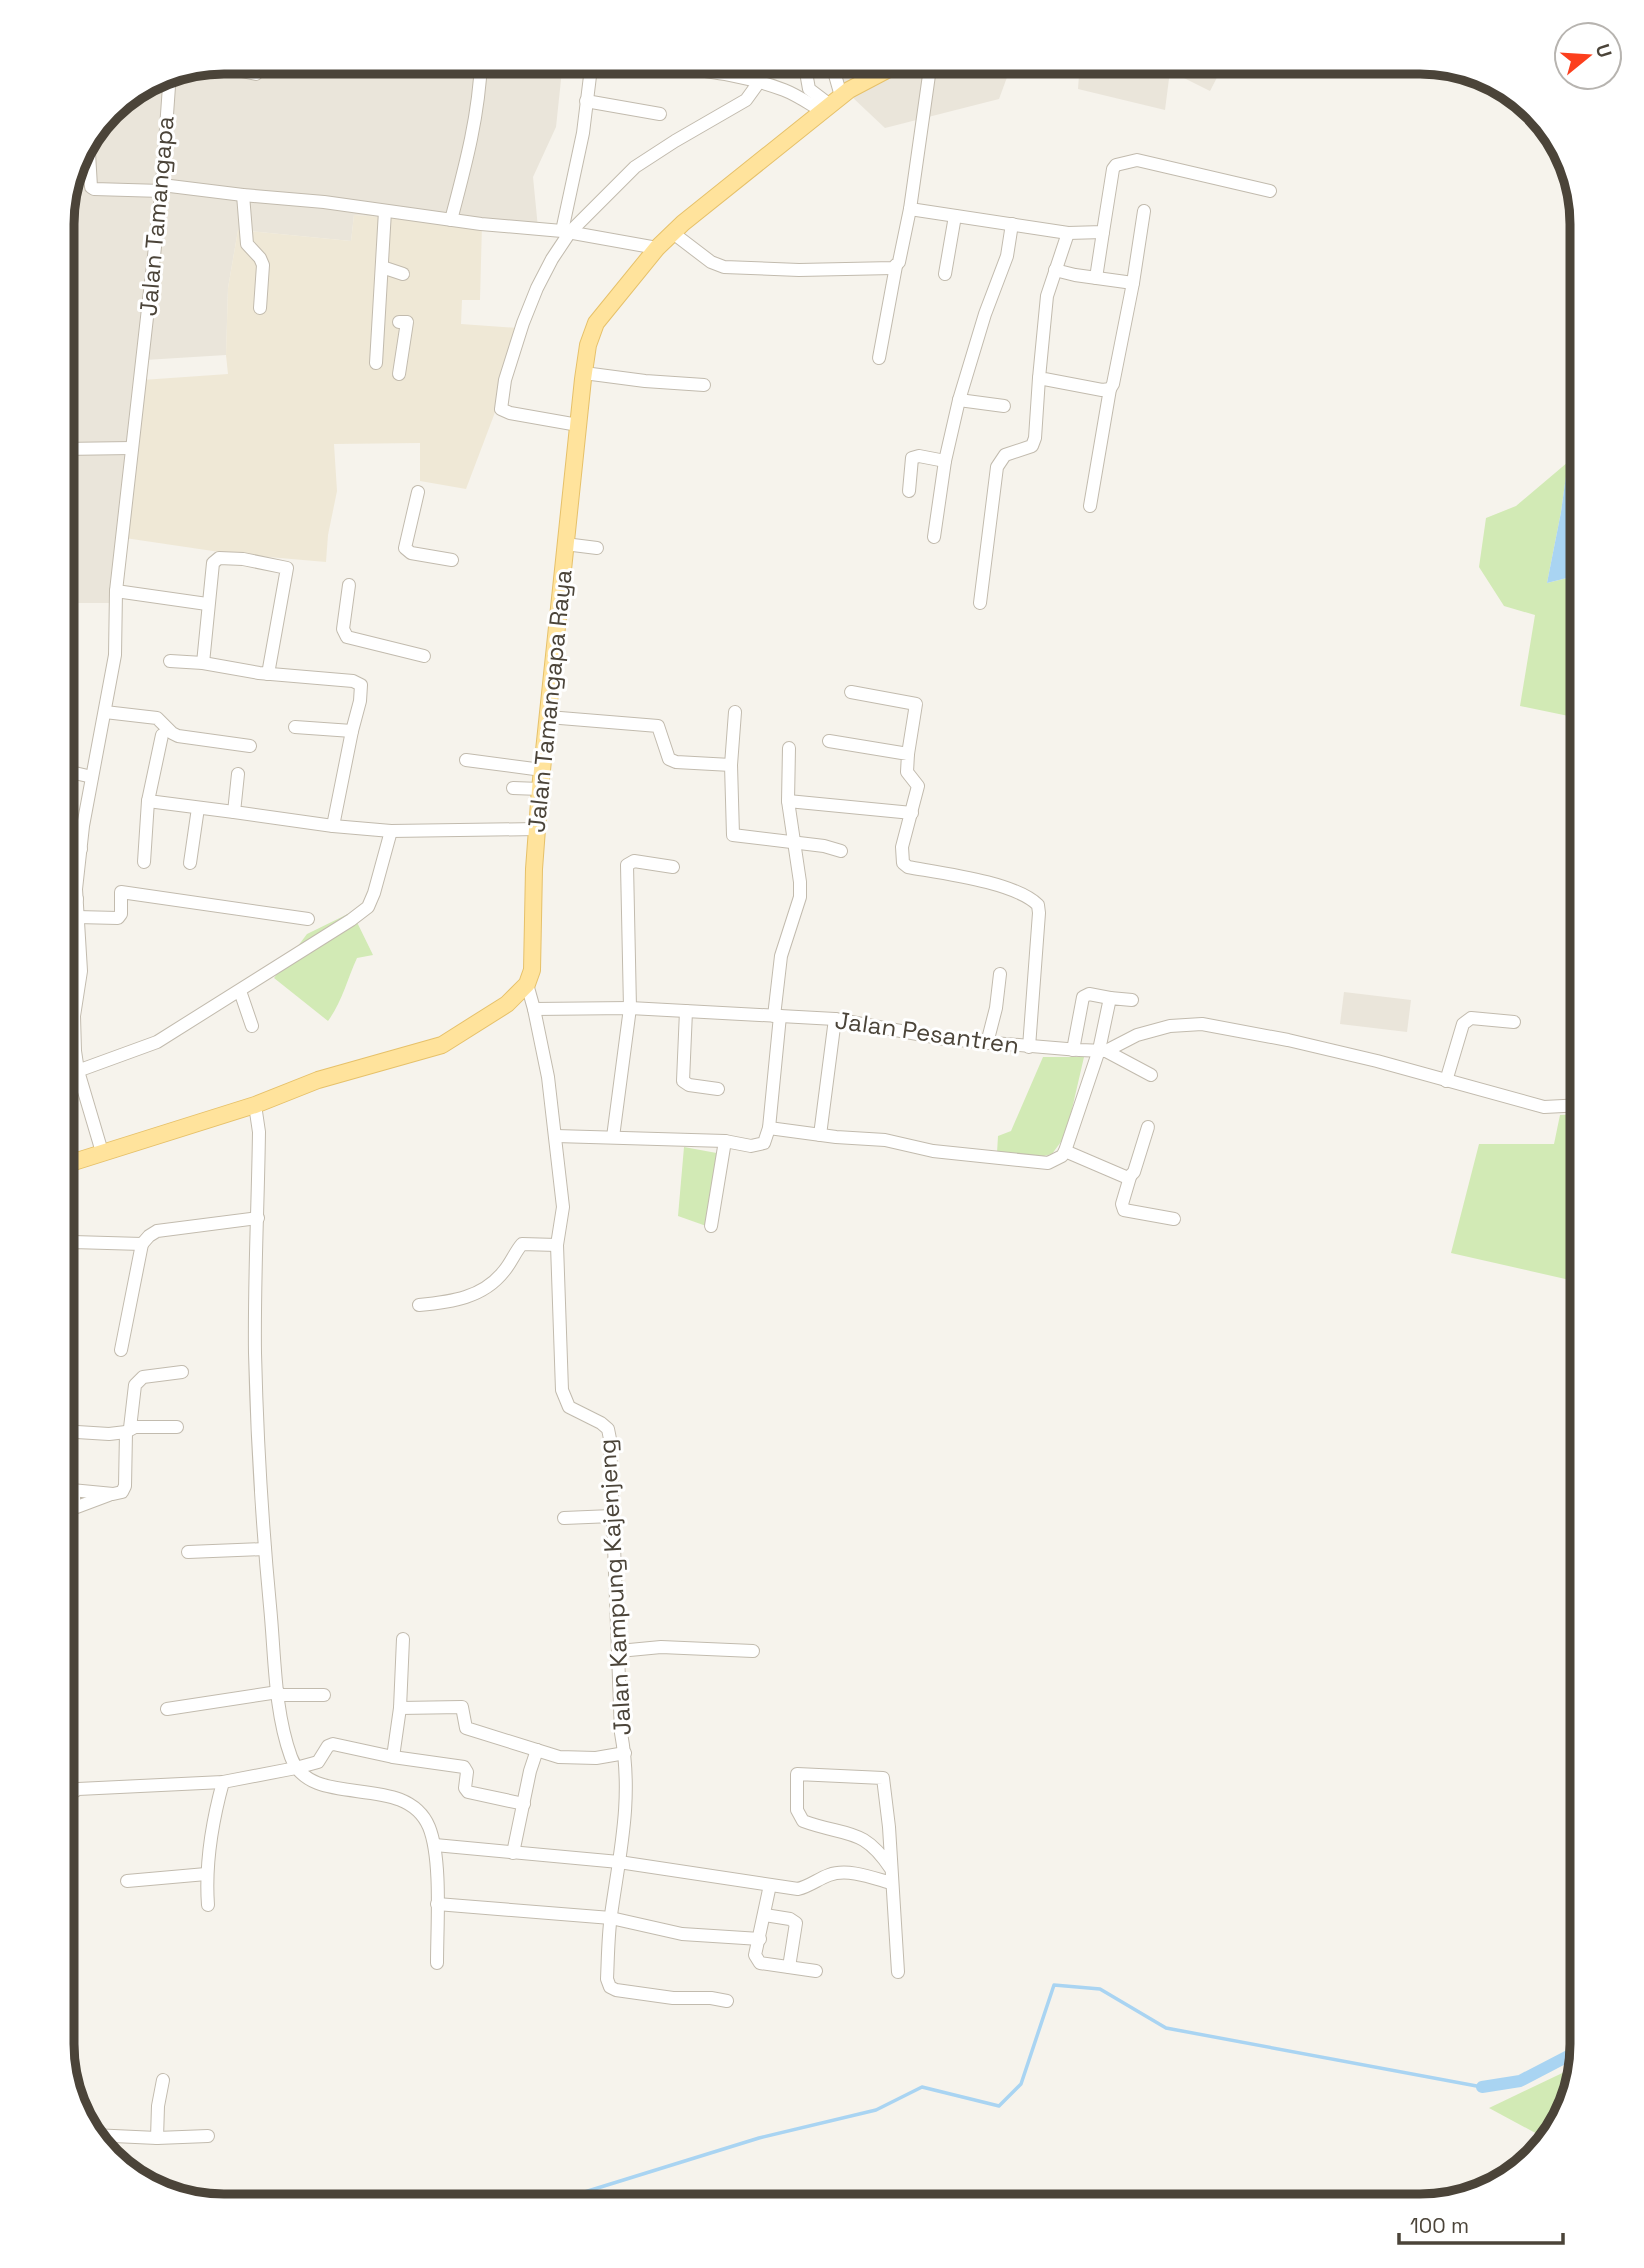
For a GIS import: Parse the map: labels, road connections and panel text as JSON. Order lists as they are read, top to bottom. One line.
{"streets":{"main road":["Jalan Tamangapa Raya"],"street":["Jalan Tamangapa","Jalan Pesantren","Jalan Kampung Kajenjeng"]},"crossings":[["Jalan Pesantren","Jalan Kampung Kajenjeng"]],"scale_bar":"100 m","north":"right"}
